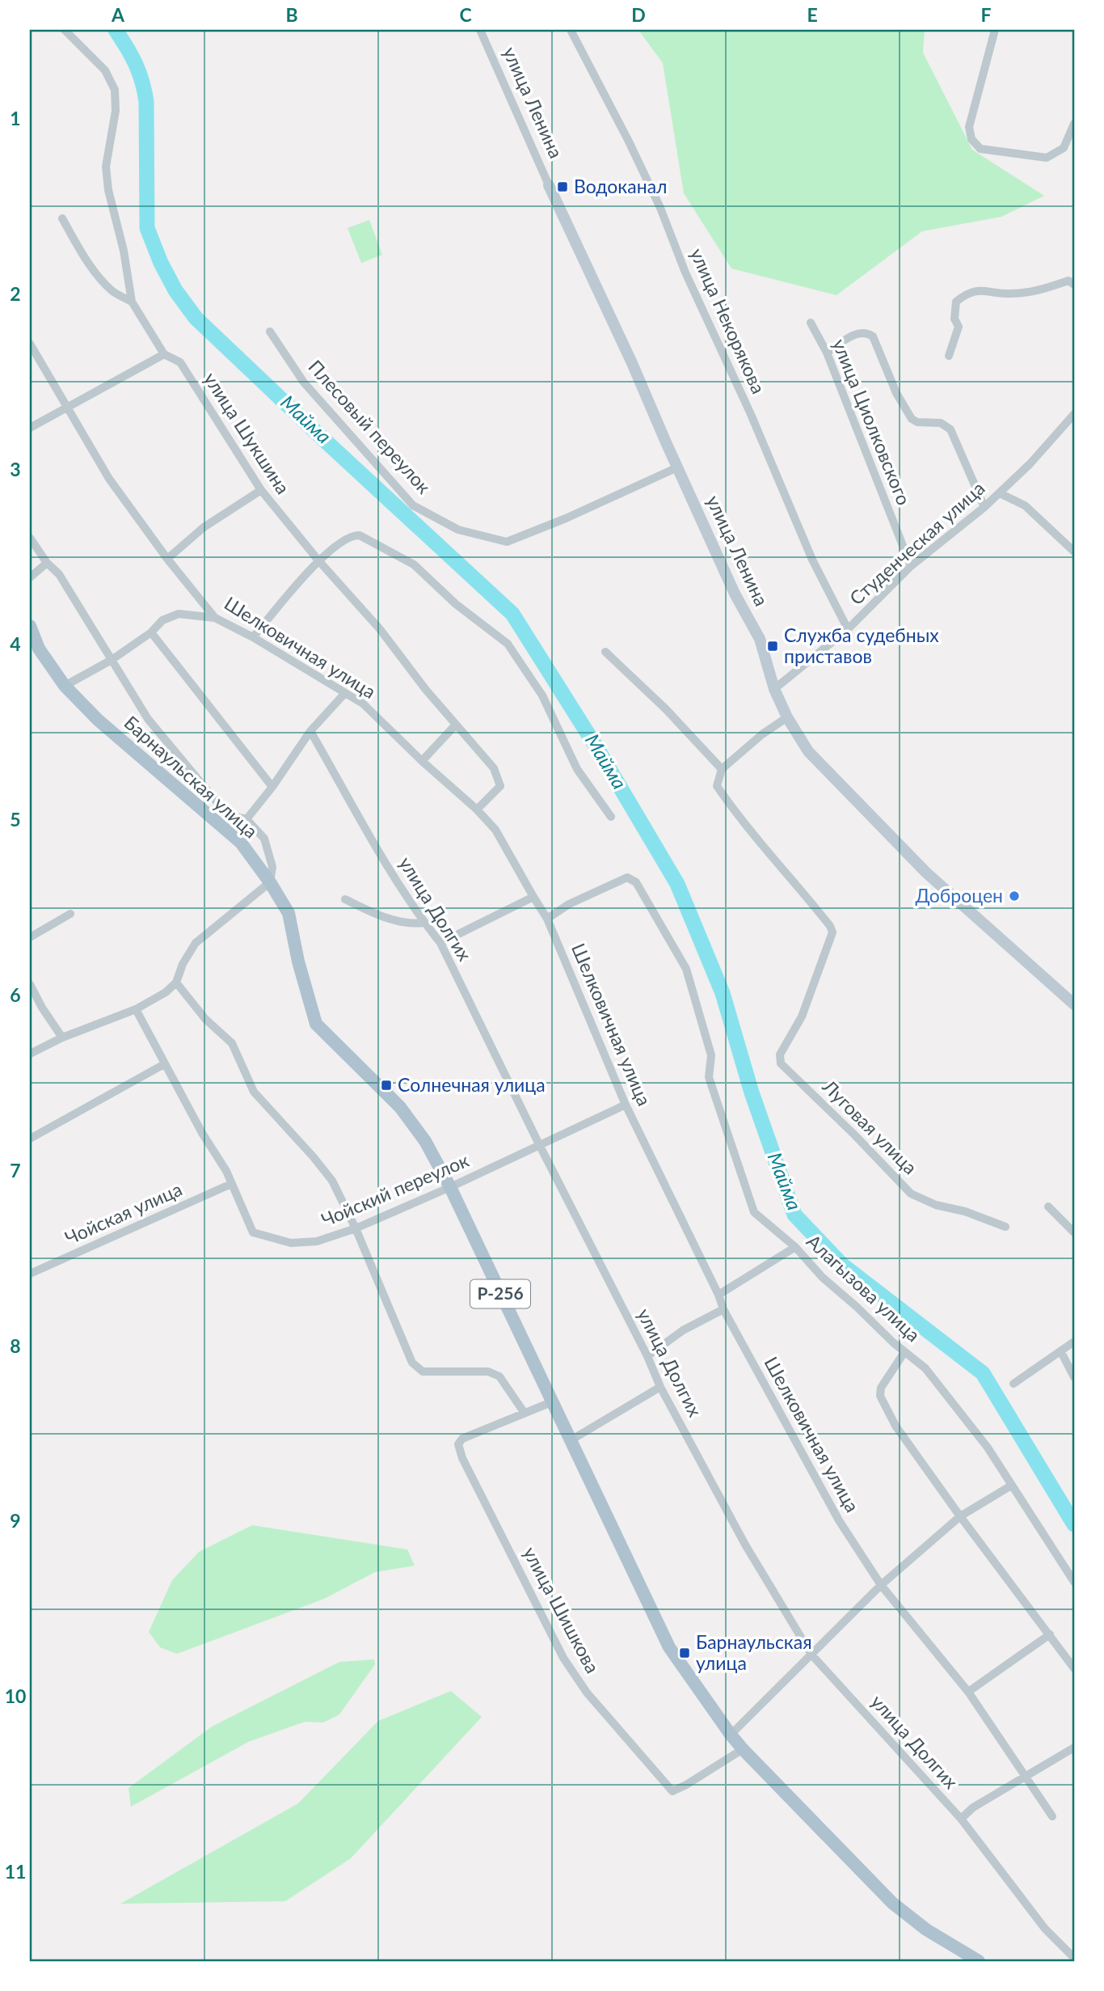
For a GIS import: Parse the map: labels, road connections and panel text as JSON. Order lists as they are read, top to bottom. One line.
{"streets":{"main road":["Барнаульская улица","Р-256"],"street":["улица Ленина","улица Некорякова","улица Циолковского","Плесовый переулок","улица Шукшина","Студенческая улица","Шелковичная улица","улица Долгих","Луговая улица","Чойский переулок","Чойская улица","Алагызова улица","улица Шишкова"]},"crossings":[["улица Ленина","Плесовый переулок"],["улица Ленина","Студенческая улица"],["улица Некорякова","Студенческая улица"],["улица Циолковского","Студенческая улица"],["улица Шукшина","Шелковичная улица"],["Шелковичная улица","Чойский переулок"],["Шелковичная улица","Алагызова улица"],["Барнаульская улица","Чойский переулок"],["Барнаульская улица","улица Шишкова"],["улица Долгих","Чойский переулок"],["Чойский переулок","Чойская улица"]],"water":["Майма"],"places":{"transit":["Водоканал","Служба судебных приставов","Солнечная улица","Барнаульская улица"],"other":["Доброцен"]},"grid":{"columns":["A","B","C","D","E","F"],"rows":["1","2","3","4","5","6","7","8","9","10","11"]}}
